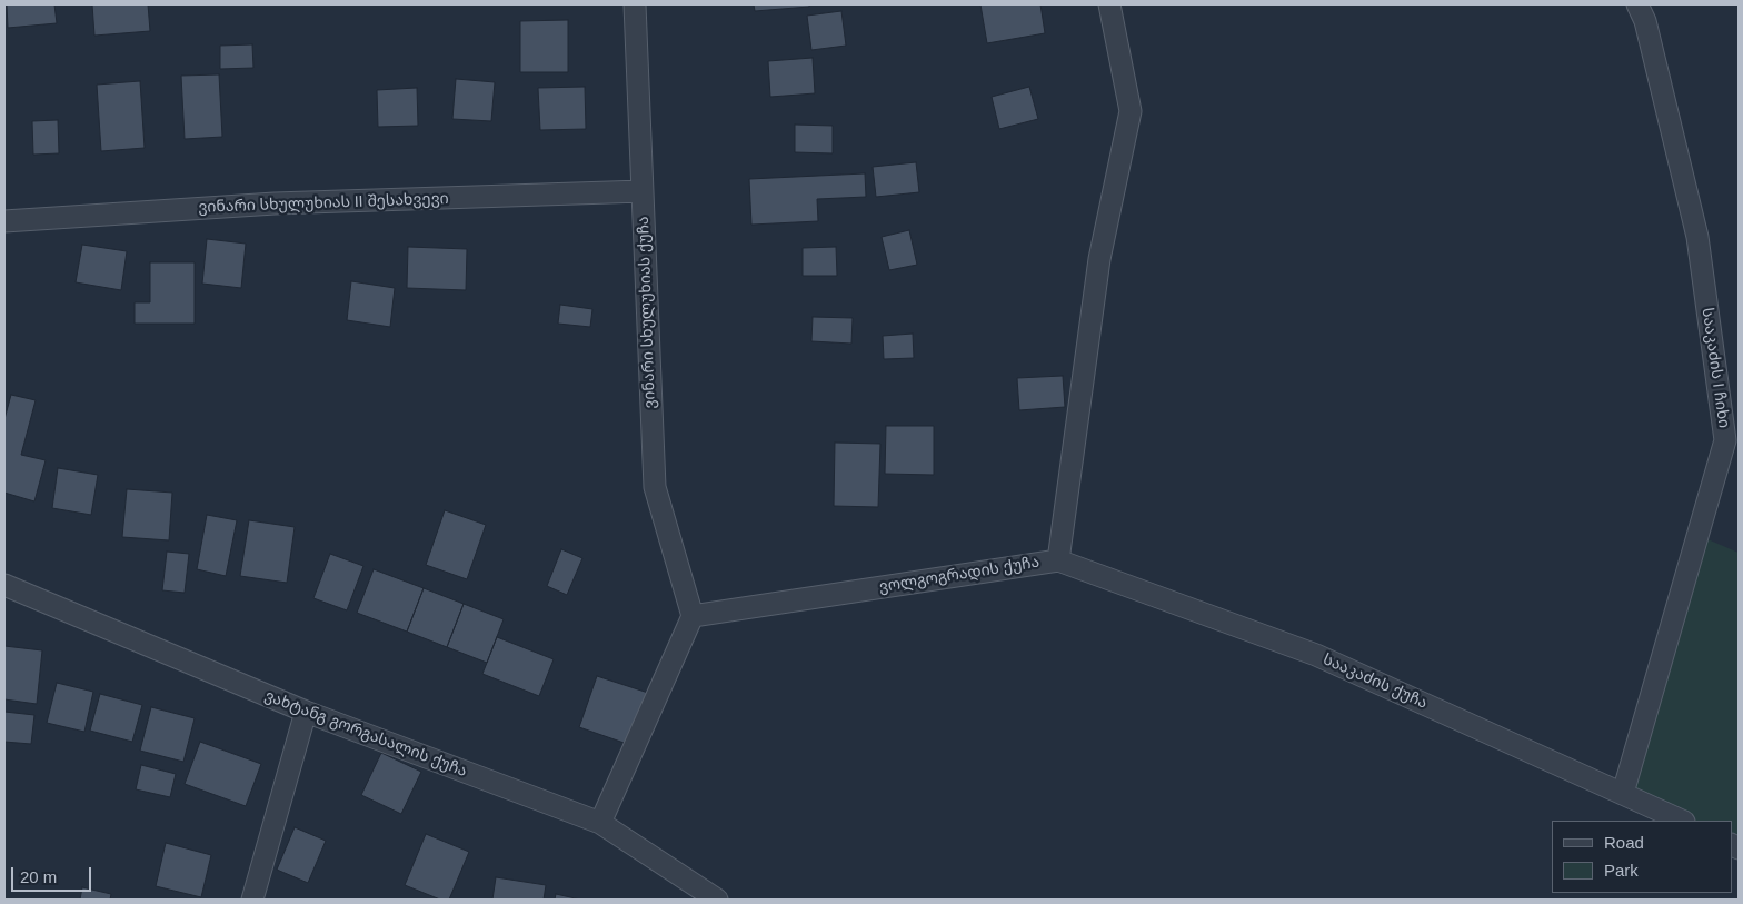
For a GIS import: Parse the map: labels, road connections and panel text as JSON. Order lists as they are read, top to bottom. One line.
{"streets":{"street":["ვინარი სხულუხიას II შესახვევი","ვინარი სხულუხიას ქუჩა","სააკაძის I ჩიხი","ვოლგოგრადის ქუჩა","სააკაძის ქუჩა","ვახტანგ გორგასალის ქუჩა"]},"crossings":[["ვინარი სხულუხიას II შესახვევი","ვინარი სხულუხიას ქუჩა"],["ვინარი სხულუხიას ქუჩა","ვოლგოგრადის ქუჩა"],["სააკაძის I ჩიხი","სააკაძის ქუჩა"],["ვოლგოგრადის ქუჩა","სააკაძის ქუჩა"]],"legend":["Road","Park"],"scale_bar":"20 m"}
